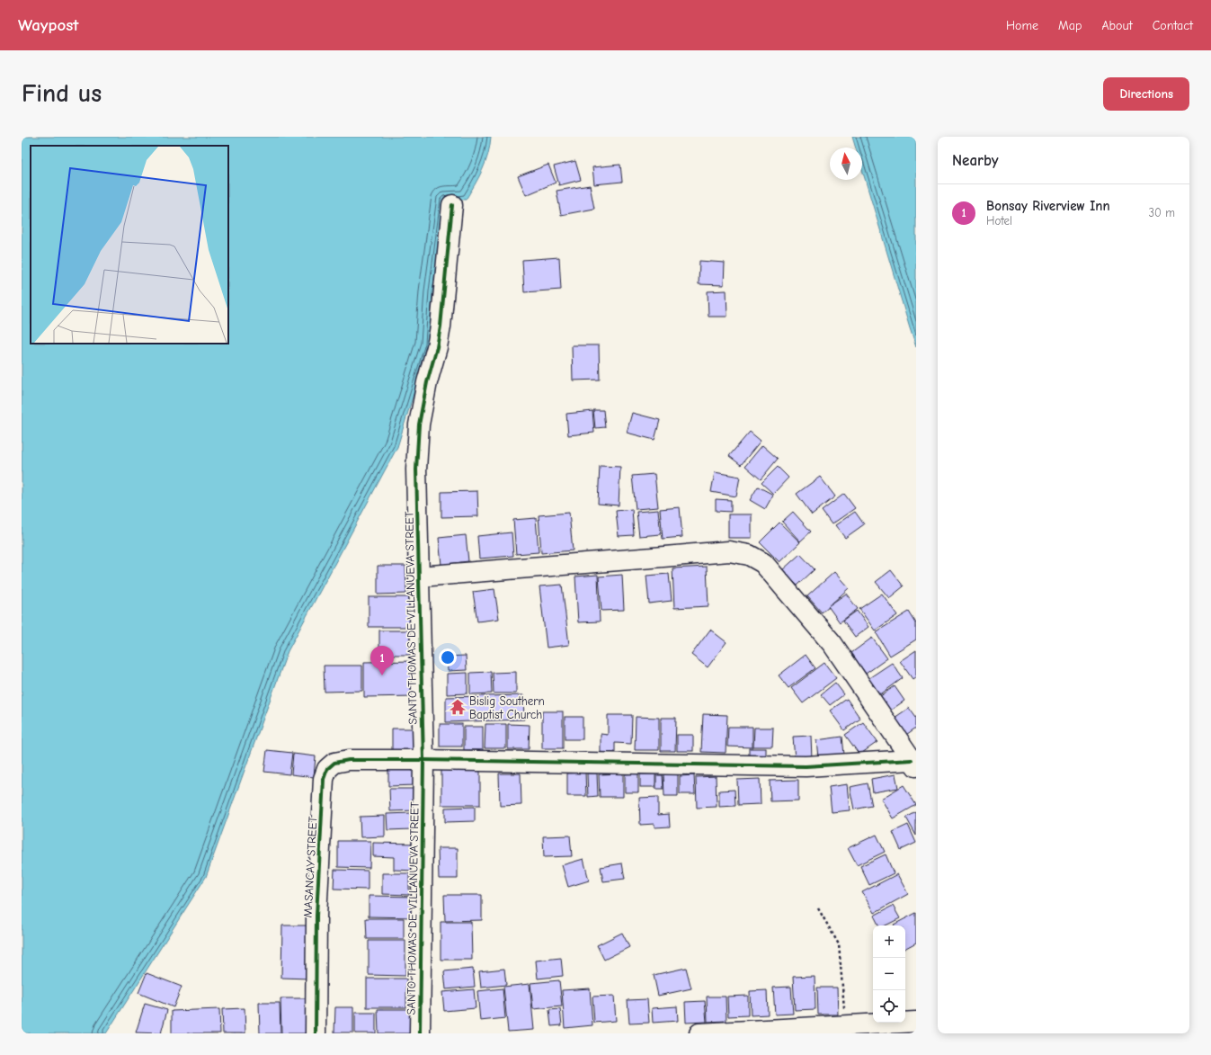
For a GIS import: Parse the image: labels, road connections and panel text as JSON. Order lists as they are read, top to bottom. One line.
{"streets":{"street":["SANTO THOMAS DE VILLANUEVA STREET","MASANCAY STREET"]},"crossings":[["SANTO THOMAS DE VILLANUEVA STREET","MASANCAY STREET"]],"places":{"temple":["Bislig Southern Baptist Church"]},"north":"top","page":{"header":"Waypost","nav":["Home","Map","About","Contact"],"buttons":"Directions","title":"Find us","heading":"Nearby","list":[{"mark":"1","name":"Bonsay Riverview Inn","note":"Hotel","value":"30 m"}],"pins":"1","map_buttons":["+","−"]}}
